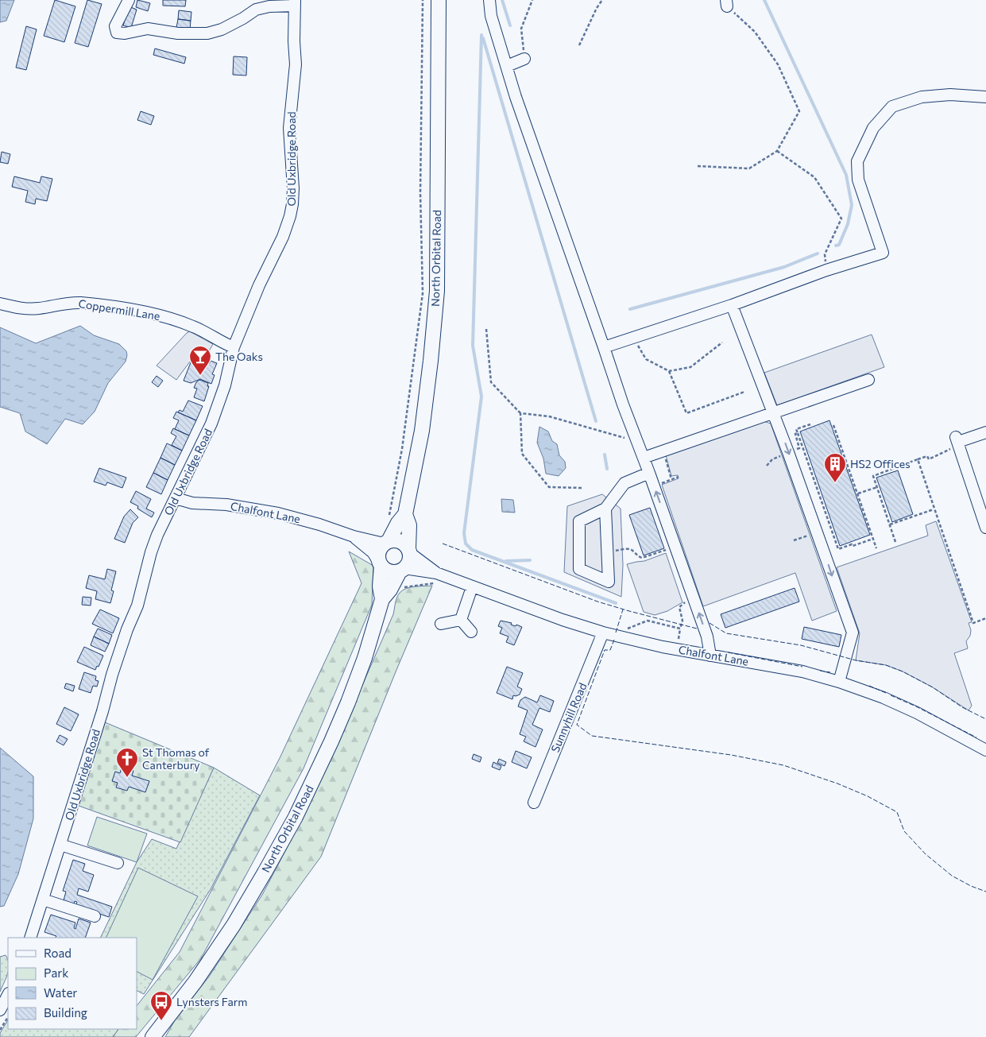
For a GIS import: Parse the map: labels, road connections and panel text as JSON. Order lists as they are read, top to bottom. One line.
{"streets":{"main road":["North Orbital Road"],"street":["Old Uxbridge Road","Coppermill Lane","Chalfont Lane","Sunnyhill Road"]},"crossings":[["Old Uxbridge Road","Coppermill Lane"],["Old Uxbridge Road","Chalfont Lane"],["North Orbital Road","Chalfont Lane"],["Chalfont Lane","Sunnyhill Road"]],"places":{"bar":["The Oaks"],"building":["HS2 Offices"],"church":["St Thomas of Canterbury"],"bus stop":["Lynsters Farm"]},"legend":["Road","Park","Water","Building"]}
